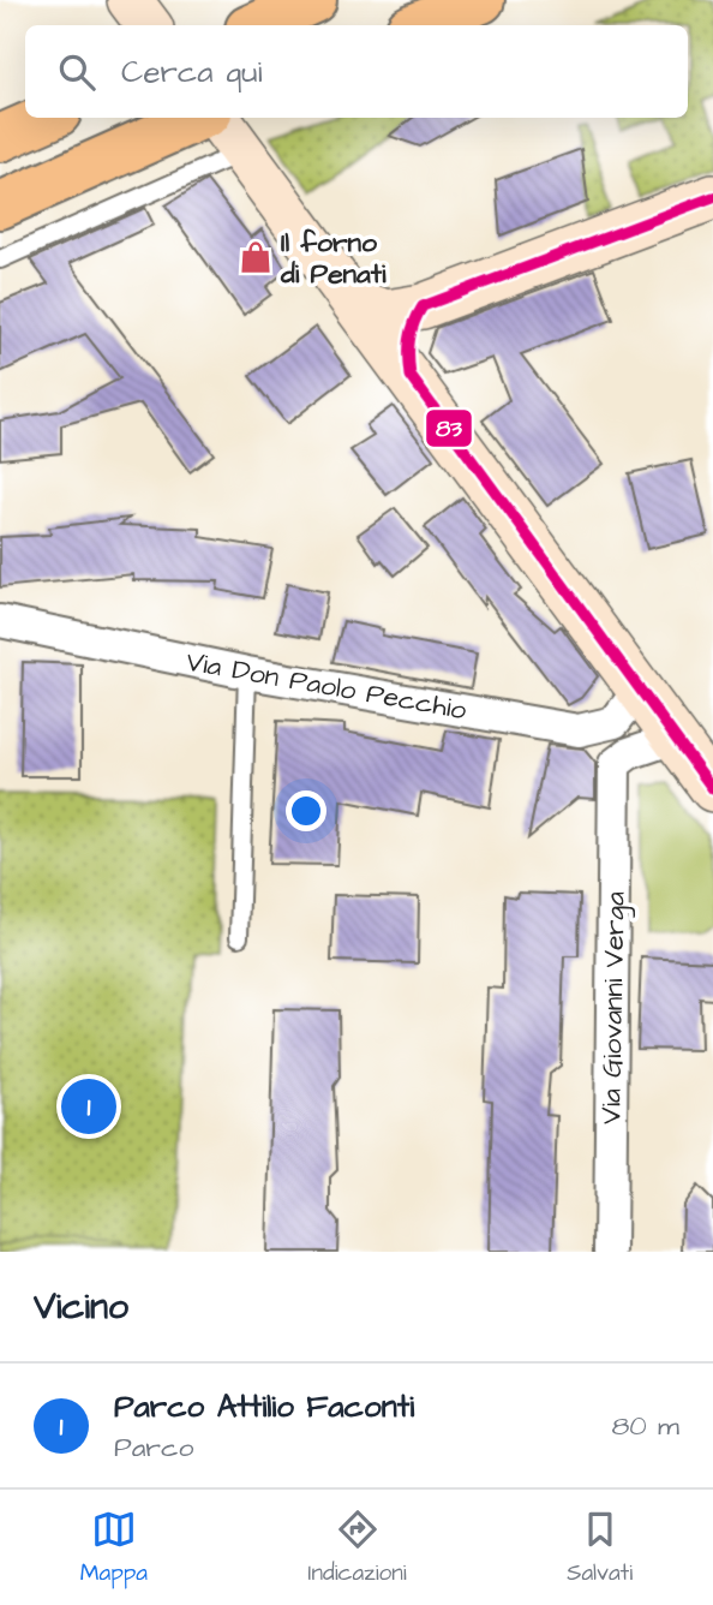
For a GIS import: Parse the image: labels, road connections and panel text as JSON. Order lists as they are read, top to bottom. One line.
{"streets":{"street":["Via Don Paolo Pecchio","Via Giovanni Verga"]},"places":{"shop":["Il forno di Penati"]},"lines":["transit line 83"],"page":{"search":"Cerca qui","pins":"1","heading":"Vicino","list":[{"mark":"1","name":"Parco Attilio Faconti","note":"Parco","value":"80 m"}],"nav":["Mappa","Indicazioni","Salvati"]}}
